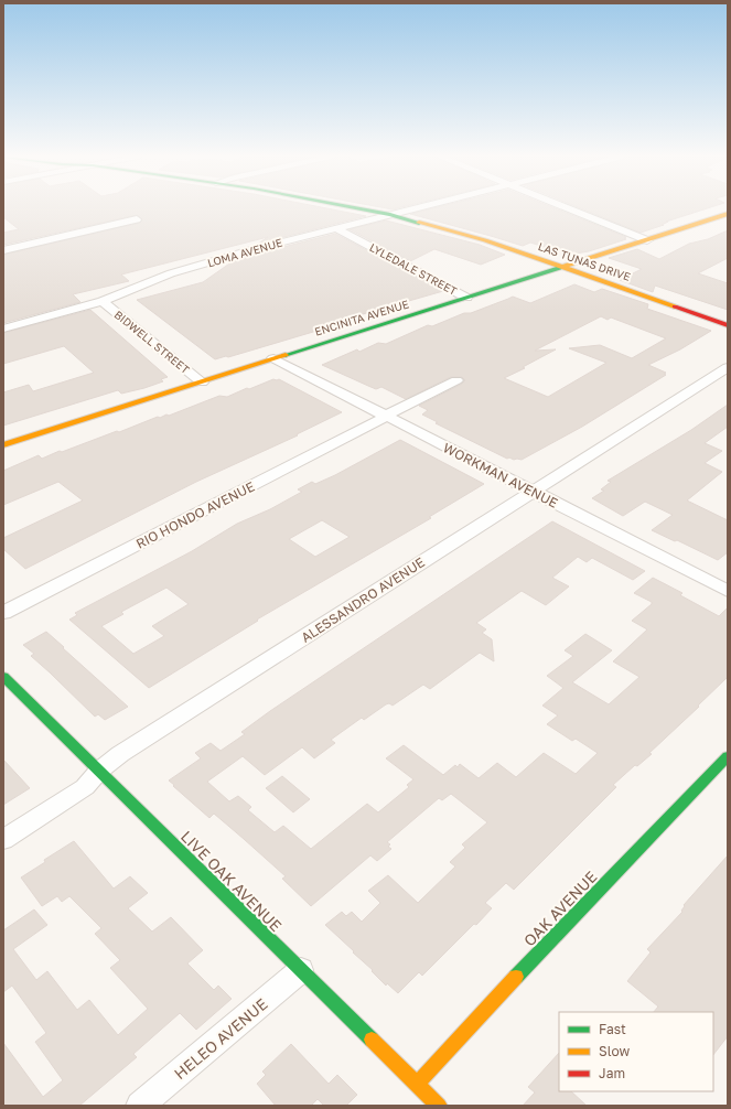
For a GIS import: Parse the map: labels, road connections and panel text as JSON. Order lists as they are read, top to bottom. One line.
{"streets":{"street":["LOMA AVENUE","LAS TUNAS DRIVE","LYLEDALE STREET","ENCINITA AVENUE","BIDWELL STREET","WORKMAN AVENUE","RIO HONDO AVENUE","ALESSANDRO AVENUE","LIVE OAK AVENUE","OAK AVENUE","HELEO AVENUE"]},"crossings":[["LOMA AVENUE","LAS TUNAS DRIVE"],["LOMA AVENUE","LYLEDALE STREET"],["LOMA AVENUE","BIDWELL STREET"],["LAS TUNAS DRIVE","ENCINITA AVENUE"],["LYLEDALE STREET","ENCINITA AVENUE"],["ENCINITA AVENUE","BIDWELL STREET"],["ENCINITA AVENUE","WORKMAN AVENUE"],["WORKMAN AVENUE","RIO HONDO AVENUE"],["WORKMAN AVENUE","ALESSANDRO AVENUE"],["ALESSANDRO AVENUE","LIVE OAK AVENUE"],["LIVE OAK AVENUE","OAK AVENUE"],["LIVE OAK AVENUE","HELEO AVENUE"]],"legend":["Fast","Slow","Jam"]}
